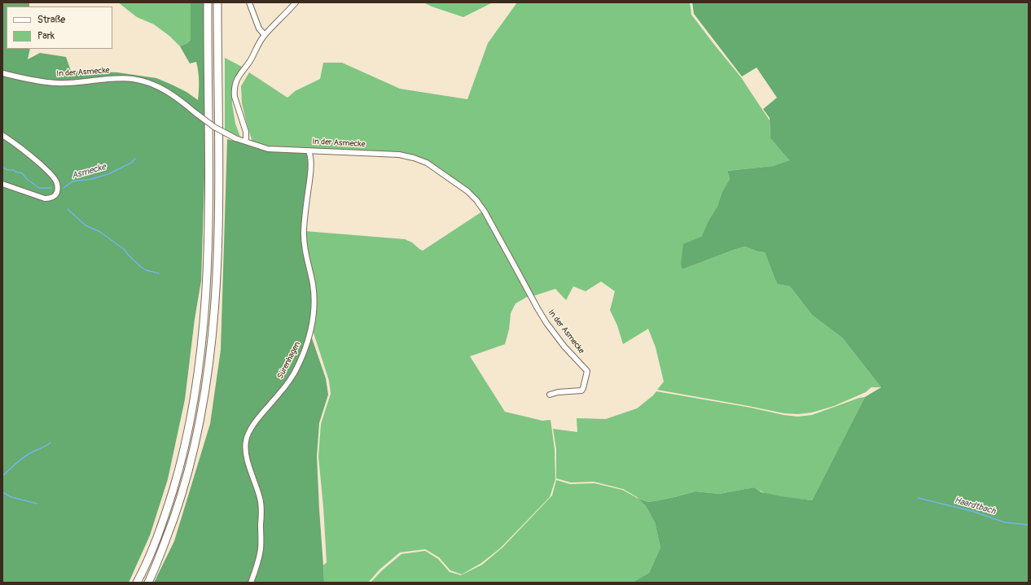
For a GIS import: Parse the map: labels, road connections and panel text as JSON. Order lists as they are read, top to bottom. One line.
{"streets":{"street":["In der Asmecke","Sürenhagen"]},"crossings":[["In der Asmecke","Sürenhagen"]],"water":["Asmecke","Haardtbach"],"legend":["Straße","Park"]}
